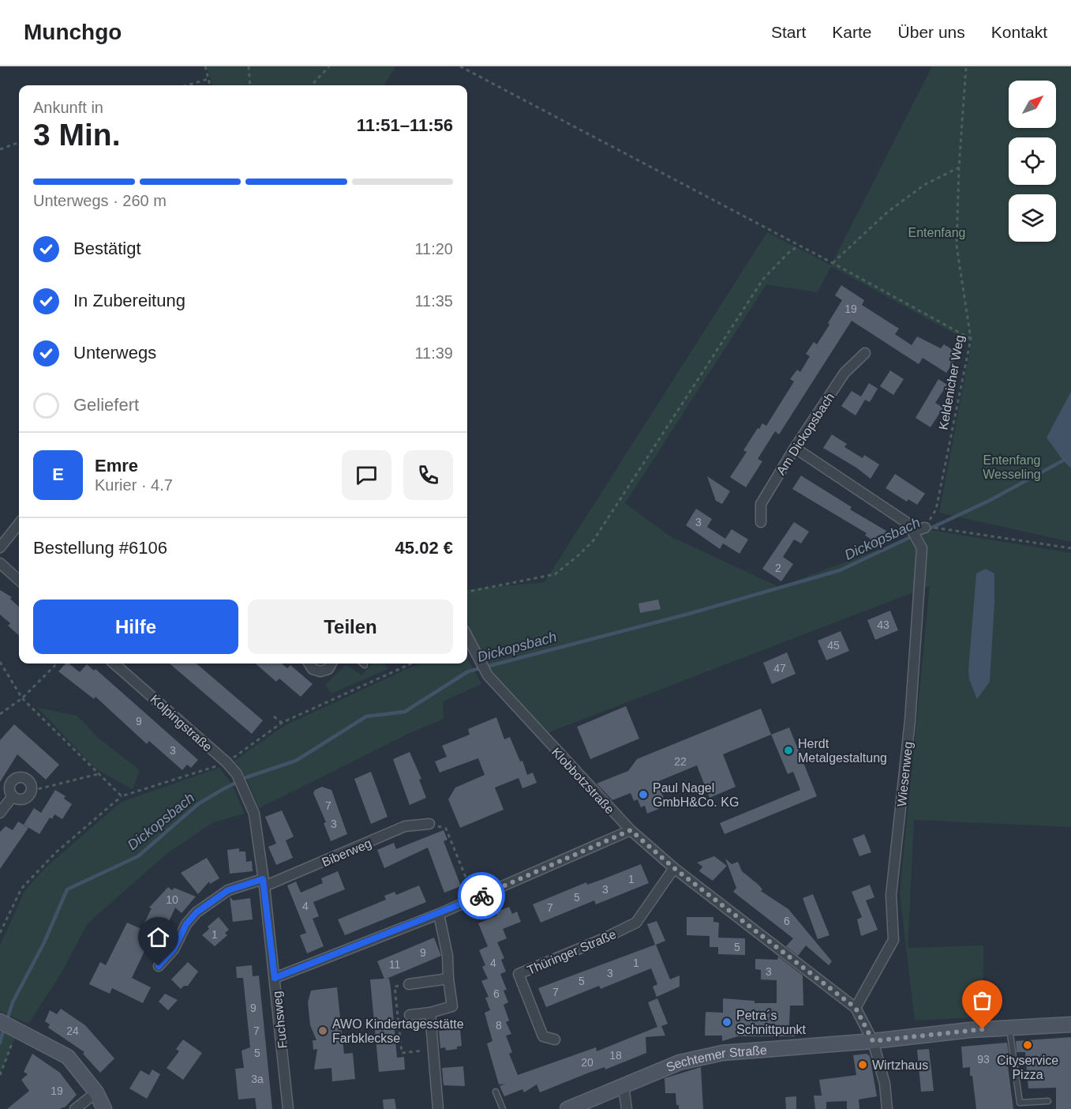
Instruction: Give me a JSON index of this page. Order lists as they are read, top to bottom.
{
  "streets": {
    "street": [
      "Am Dickopsbach",
      "Kolpingstraße",
      "Wiesenweg",
      "Klobbotzstraße",
      "Biberweg",
      "Thüringer Straße",
      "Fuchsweg",
      "Sechtemer Straße"
    ],
    "path": ["Keldenicher Weg"]
  },
  "crossings": [
    ["Kolpingstraße", "Fuchsweg"],
    ["Wiesenweg", "Klobbotzstraße"],
    ["Klobbotzstraße", "Thüringer Straße"],
    ["Klobbotzstraße", "Sechtemer Straße"],
    ["Biberweg", "Fuchsweg"]
  ],
  "water": ["Dickopsbach"],
  "parks": ["Entenfang", "Entenfang Wesseling"],
  "places": [
    "Herdt Metalgestaltung",
    "Paul Nagel GmbH&Co. KG",
    "Petra´s Schnittpunkt",
    "AWO Kindertagesstätte Farbkleckse",
    "Cityservice Pizza",
    "Wirtzhaus"
  ],
  "house_numbers": [
    "19",
    "3",
    "2",
    "43",
    "45",
    "47",
    "9",
    "3",
    "22",
    "7",
    "3",
    "1",
    "3",
    "5",
    "10",
    "4",
    "7",
    "6",
    "1",
    "5",
    "9",
    "4",
    "1",
    "11",
    "3",
    "3",
    "5",
    "7",
    "6",
    "9",
    "8",
    "24",
    "7",
    "5",
    "18",
    "93",
    "20",
    "3a",
    "19"
  ],
  "north": "top right",
  "page": {
    "header": "Munchgo",
    "nav": [
      "Start",
      "Karte",
      "Über uns",
      "Kontakt"
    ],
    "heading": ["3 Min.", "Ankunft in", "11:51–11:56"],
    "panel": [
      "Emre",
      "Kurier · 4.7",
      "Bestellung #6106",
      "45.02 €"
    ],
    "bar": "Unterwegs · 260 m",
    "list": [
      ["Bestätigt", "11:20"],
      ["In Zubereitung", "11:35"],
      ["Unterwegs", "11:39"],
      "Geliefert"
    ],
    "round": "E",
    "buttons": ["Hilfe", "Teilen"]
  }
}
